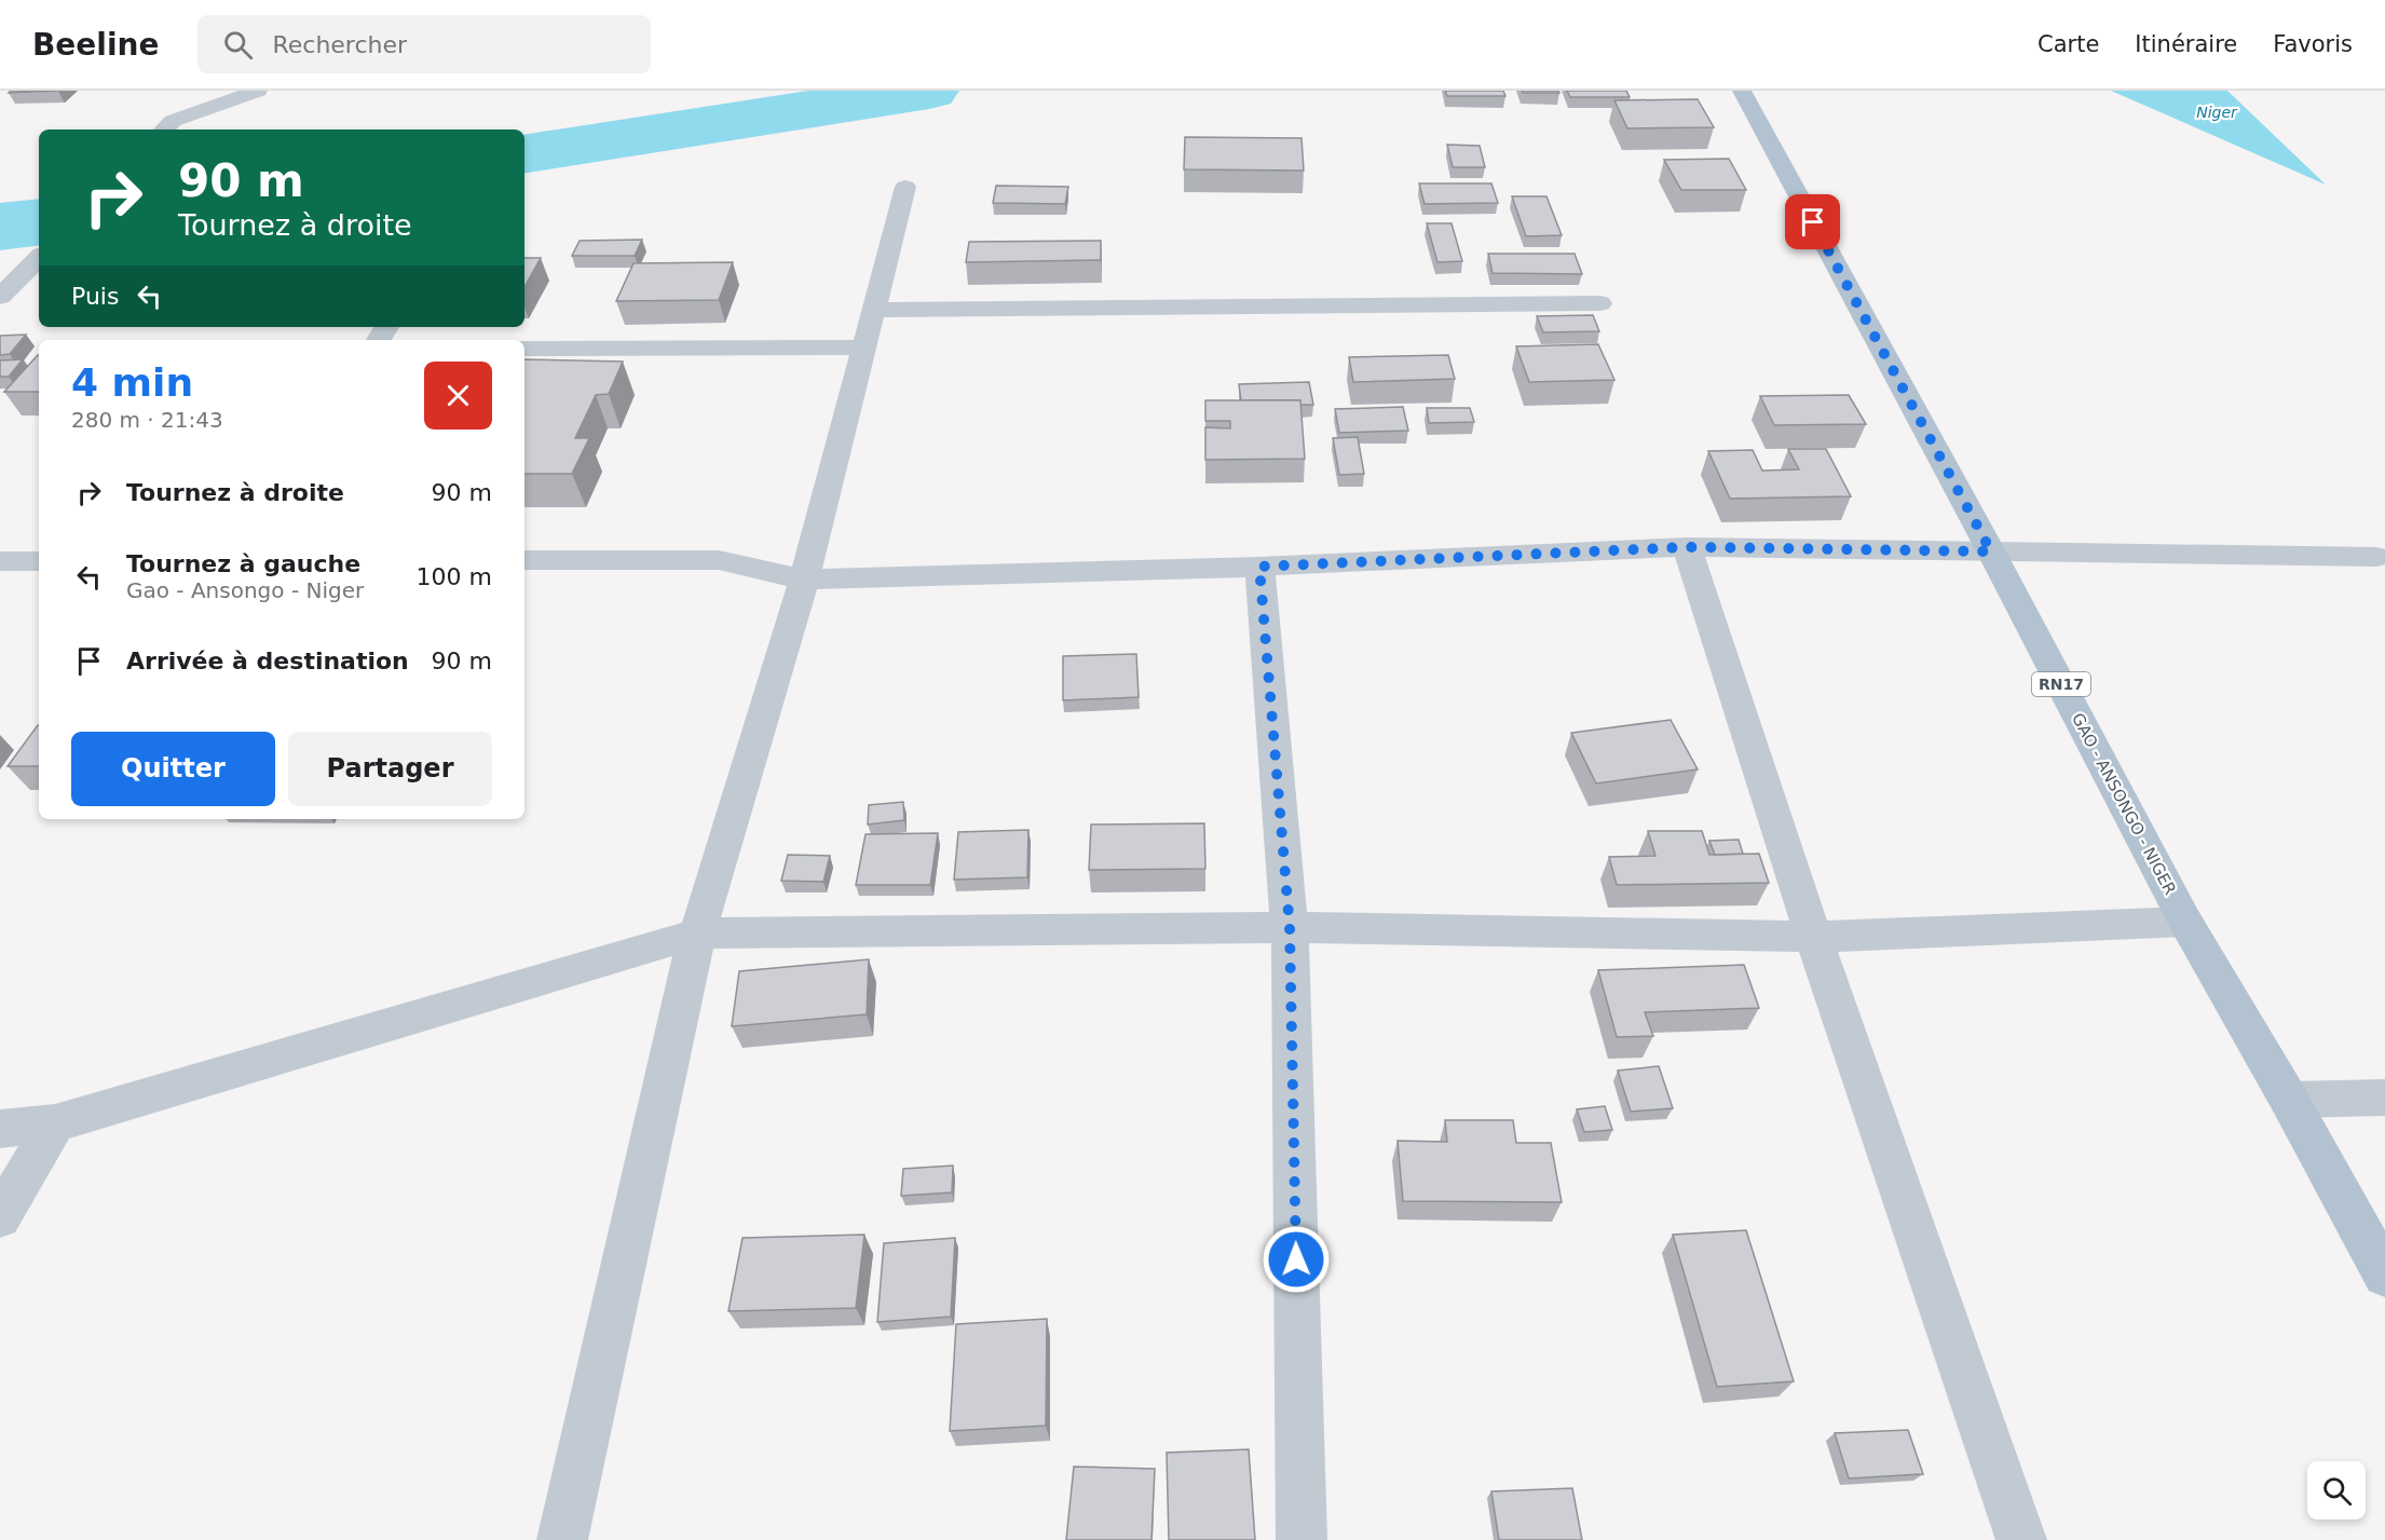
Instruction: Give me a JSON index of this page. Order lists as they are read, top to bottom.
{
  "streets": {
    "main road": ["RN17", "GAO - ANSONGO - NIGER"]
  },
  "water": ["Niger"],
  "page": {
    "header": "Beeline",
    "search": "Rechercher",
    "nav": ["Carte", "Itinéraire", "Favoris"],
    "turn": ["90 m", "Tournez à droite"],
    "then": "Puis",
    "heading": ["4 min", "280 m · 21:43"],
    "list": [
      {
        "name": "Tournez à droite",
        "value": "90 m"
      },
      {
        "name": "Tournez à gauche",
        "note": "Gao - Ansongo - Niger",
        "value": "100 m"
      },
      {
        "name": "Arrivée à destination",
        "value": "90 m"
      }
    ],
    "buttons": ["Quitter", "Partager"]
  }
}
